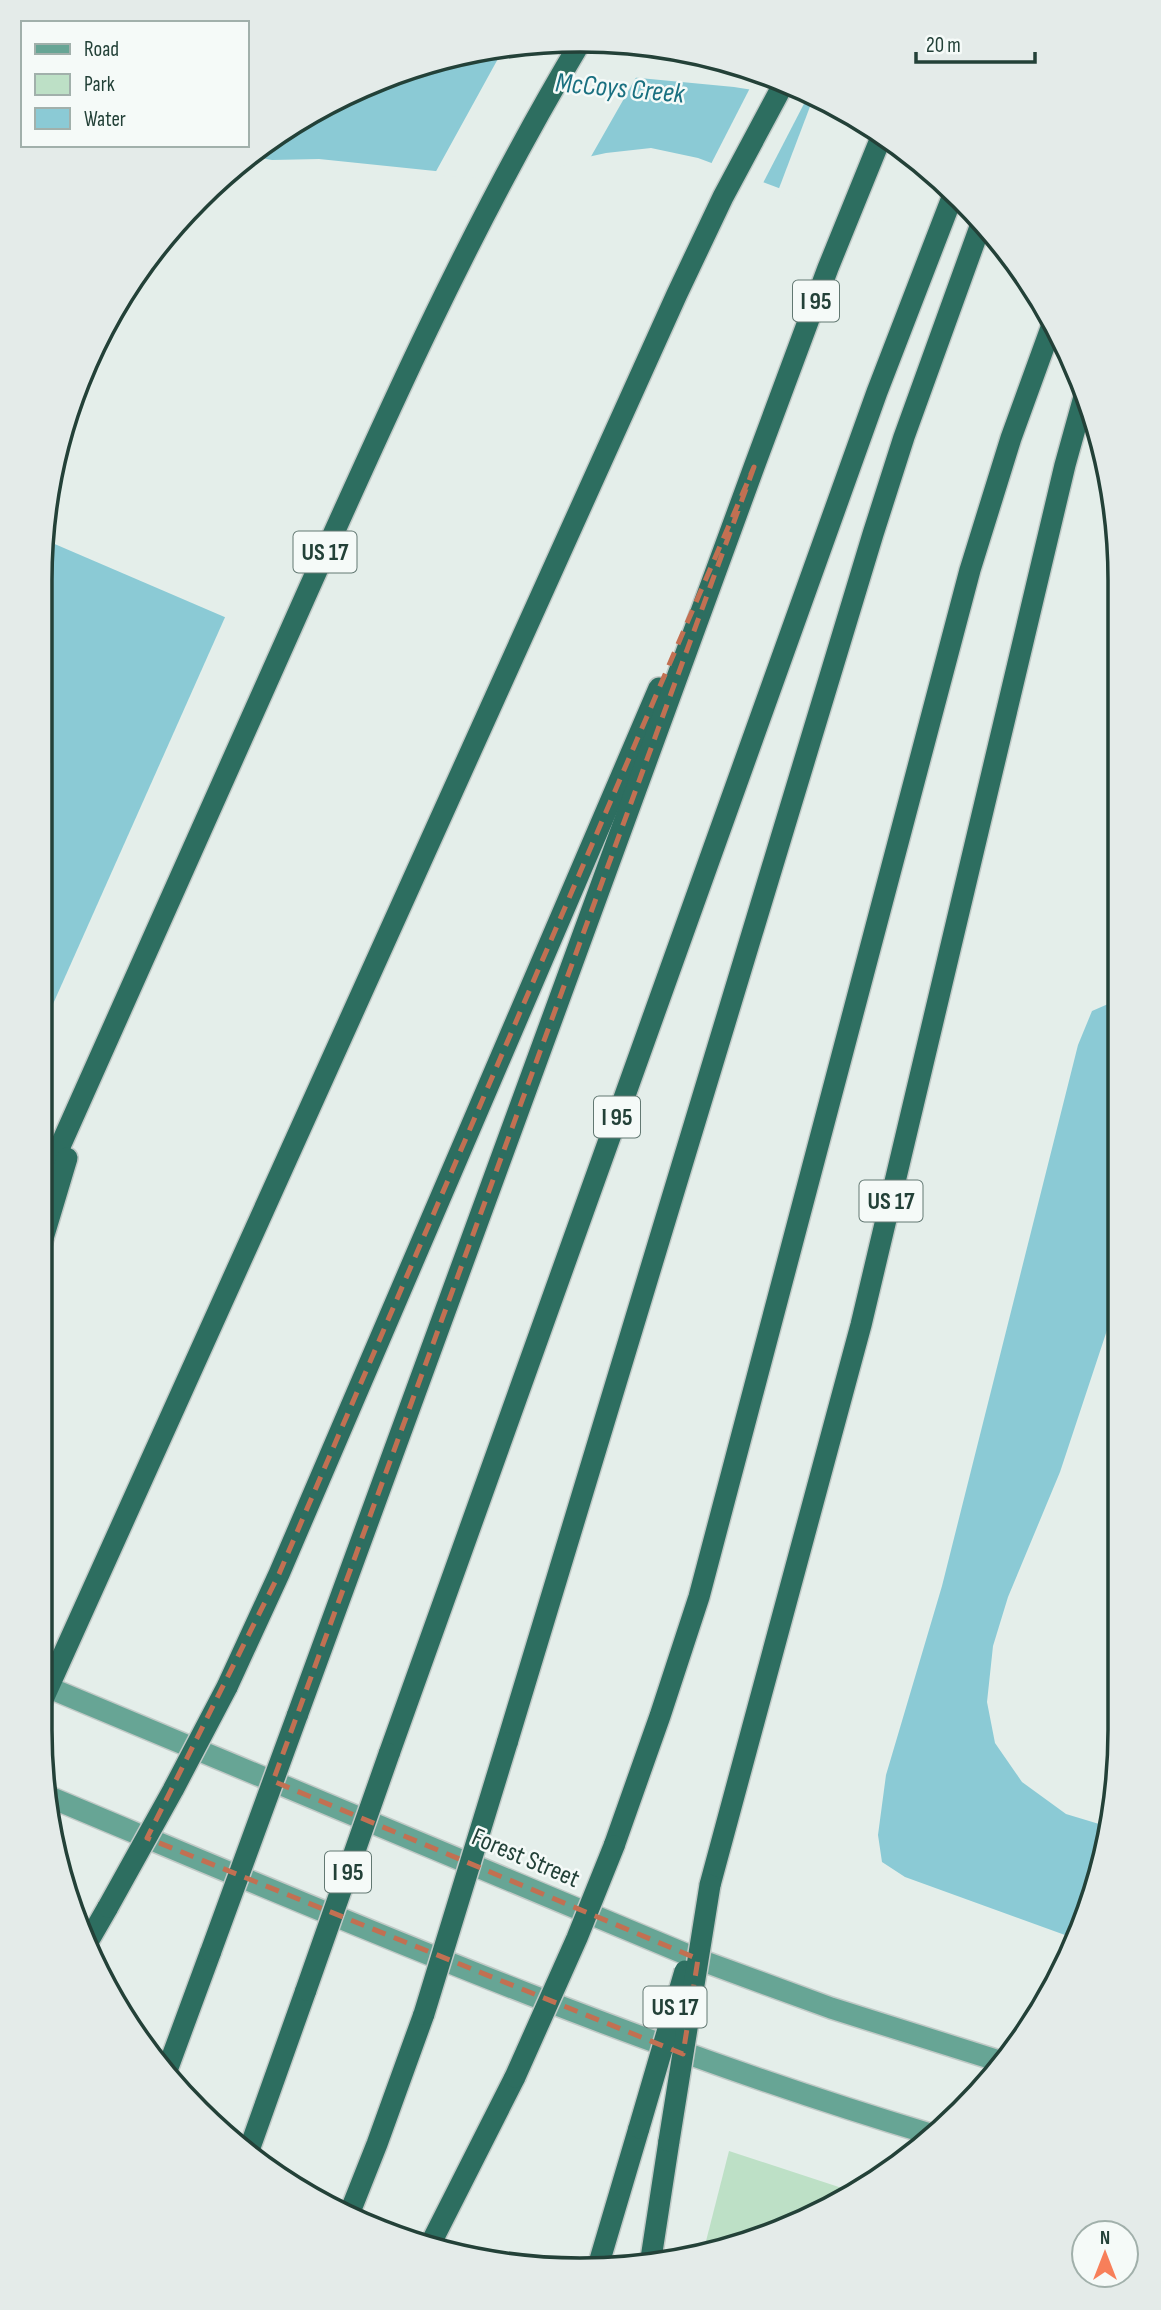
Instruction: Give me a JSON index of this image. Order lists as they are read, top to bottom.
{
  "streets": {
    "highway": ["I 95", "US 17"],
    "main road": ["Forest Street"]
  },
  "water": ["McCoys Creek"],
  "legend": ["Road", "Park", "Water"],
  "scale_bar": "20 m",
  "north": "top"
}
